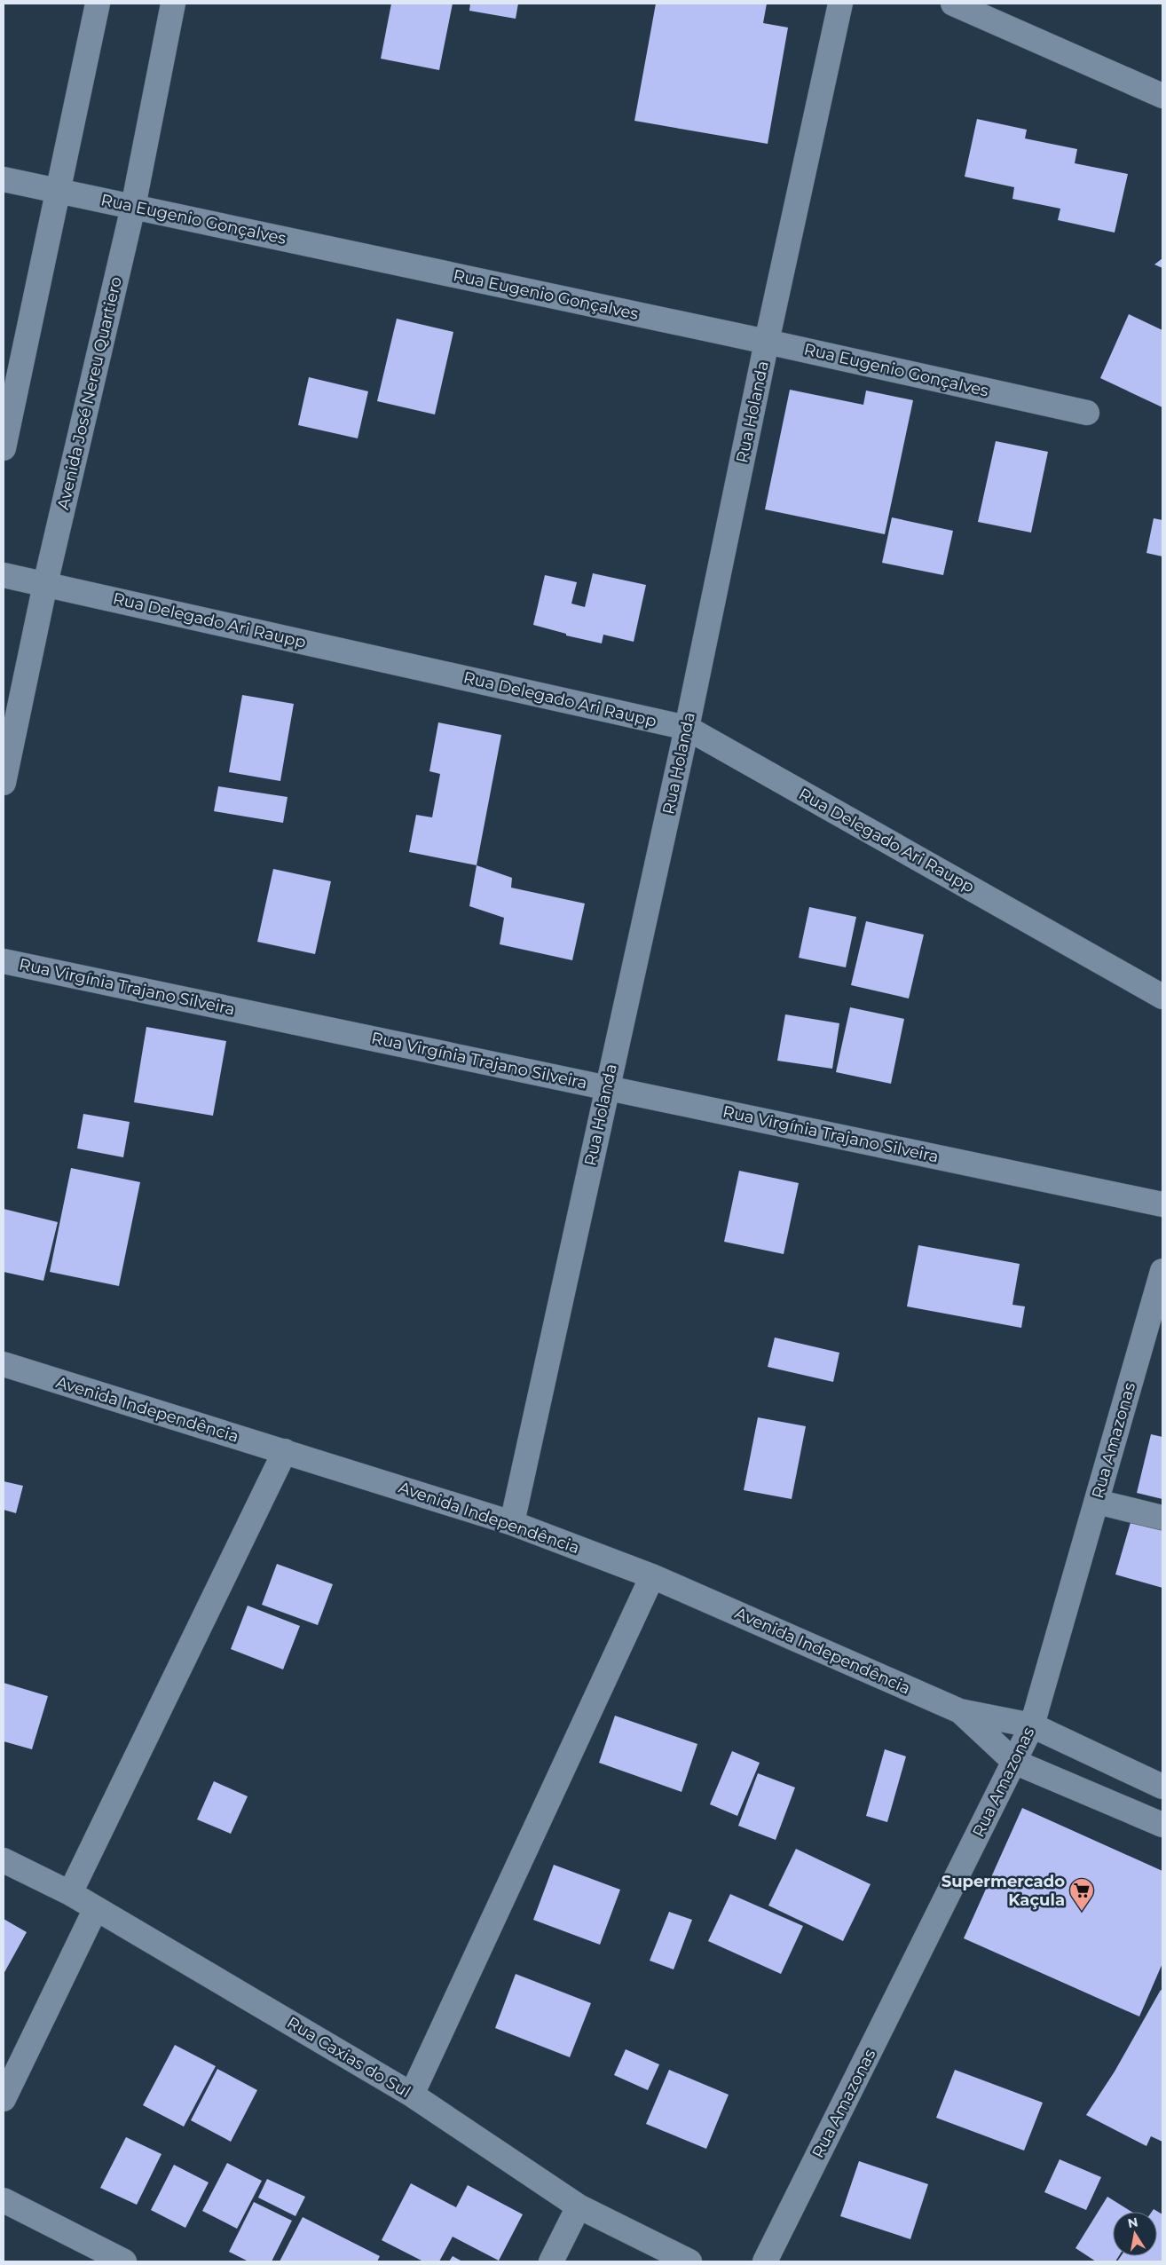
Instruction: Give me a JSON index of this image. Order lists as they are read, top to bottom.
{
  "streets": {
    "street": [
      "Rua Eugenio Gonçalves",
      "Avenida José Nereu Quartiero",
      "Rua Holanda",
      "Rua Delegado Ari Raupp",
      "Rua Virgínia Trajano Silveira",
      "Avenida Independência",
      "Rua Amazonas",
      "Rua Caxias do Sul"
    ]
  },
  "crossings": [
    ["Rua Eugenio Gonçalves", "Avenida José Nereu Quartiero"],
    ["Rua Eugenio Gonçalves", "Rua Holanda"],
    ["Avenida José Nereu Quartiero", "Rua Delegado Ari Raupp"],
    ["Rua Holanda", "Rua Delegado Ari Raupp"],
    ["Rua Holanda", "Rua Virgínia Trajano Silveira"],
    ["Rua Holanda", "Avenida Independência"],
    ["Avenida Independência", "Rua Amazonas"]
  ],
  "places": {
    "supermarket": ["Supermercado Kaçula"]
  },
  "north": "top"
}
